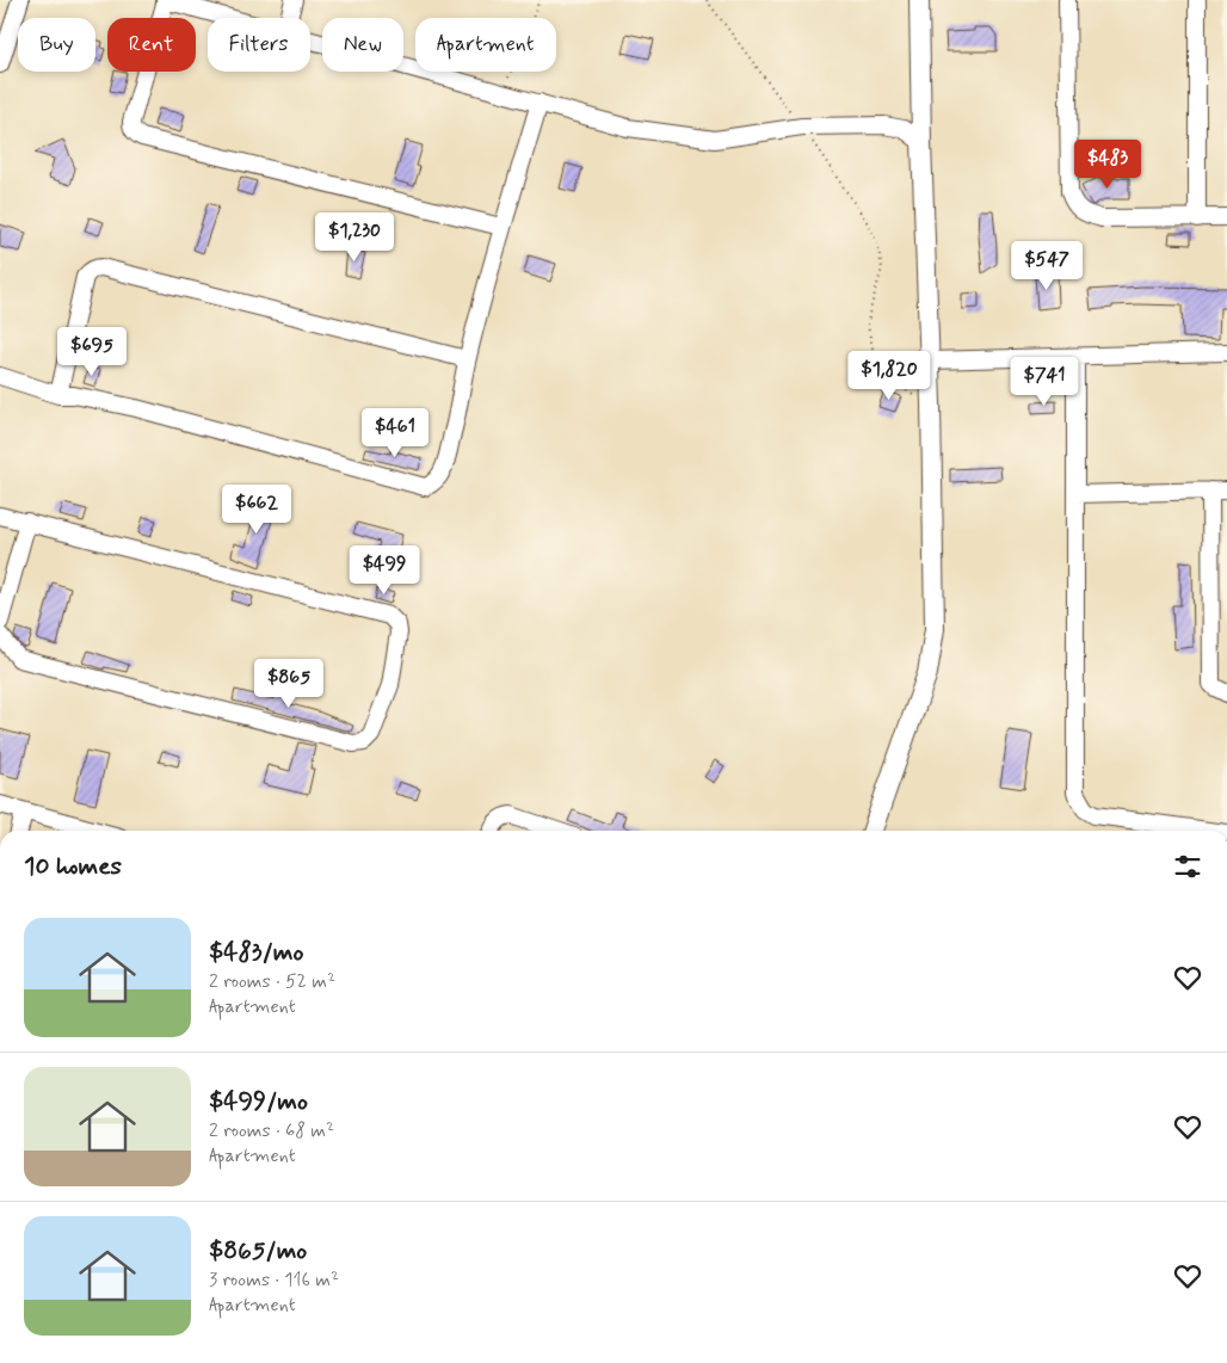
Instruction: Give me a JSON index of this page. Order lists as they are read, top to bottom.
{
  "page": {
    "chip": [
      "Buy",
      "Rent",
      "Filters",
      "New",
      "Apartment"
    ],
    "price": [
      "$483",
      "$1,230",
      "$547",
      "$695",
      "$1,820",
      "$741",
      "$461",
      "$662",
      "$499",
      "$865"
    ],
    "heading": "10 homes",
    "list": [
      {
        "name": "$483/mo",
        "note": "2 rooms · 52 m² · Apartment"
      },
      {
        "name": "$499/mo",
        "note": "2 rooms · 68 m² · Apartment"
      },
      {
        "name": "$865/mo",
        "note": "3 rooms · 116 m² · Apartment"
      }
    ]
  }
}
